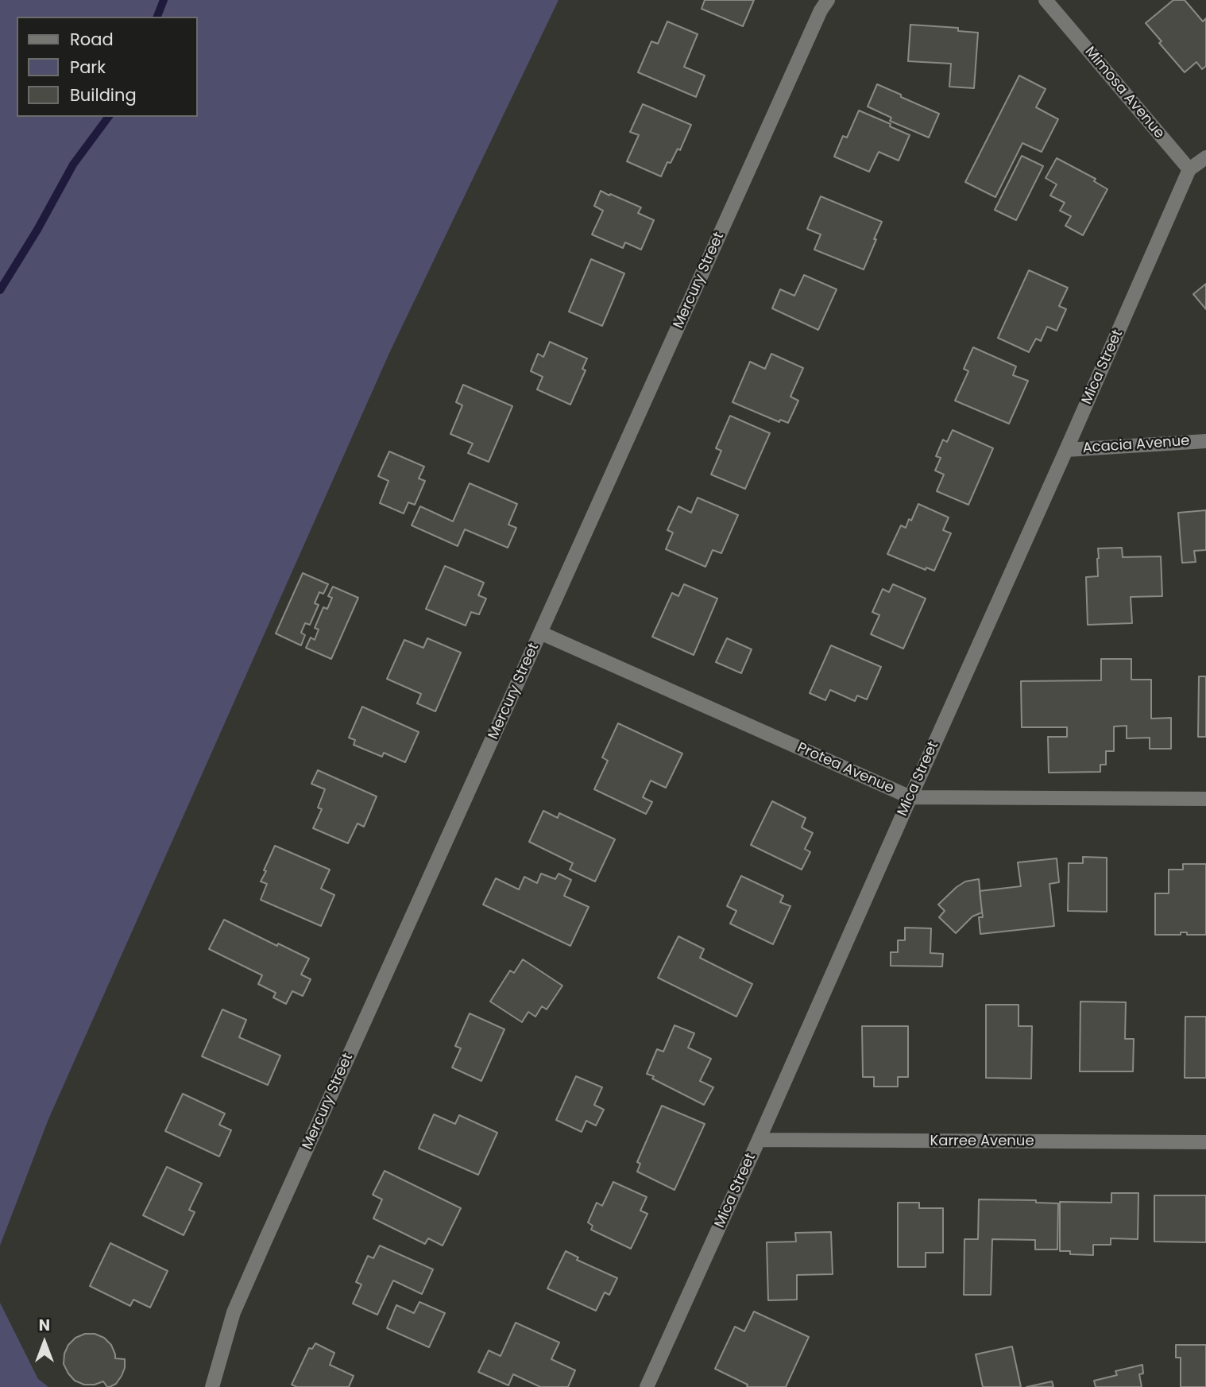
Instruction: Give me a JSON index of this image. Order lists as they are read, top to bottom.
{
  "streets": {
    "street": [
      "Mimosa Avenue",
      "Mercury Street",
      "Mica Street",
      "Acacia Avenue",
      "Protea Avenue",
      "Karree Avenue"
    ]
  },
  "crossings": [
    ["Mimosa Avenue", "Mica Street"],
    ["Mercury Street", "Protea Avenue"],
    ["Mica Street", "Acacia Avenue"],
    ["Mica Street", "Protea Avenue"],
    ["Mica Street", "Karree Avenue"]
  ],
  "legend": ["Road", "Park", "Building"],
  "north": "top"
}
